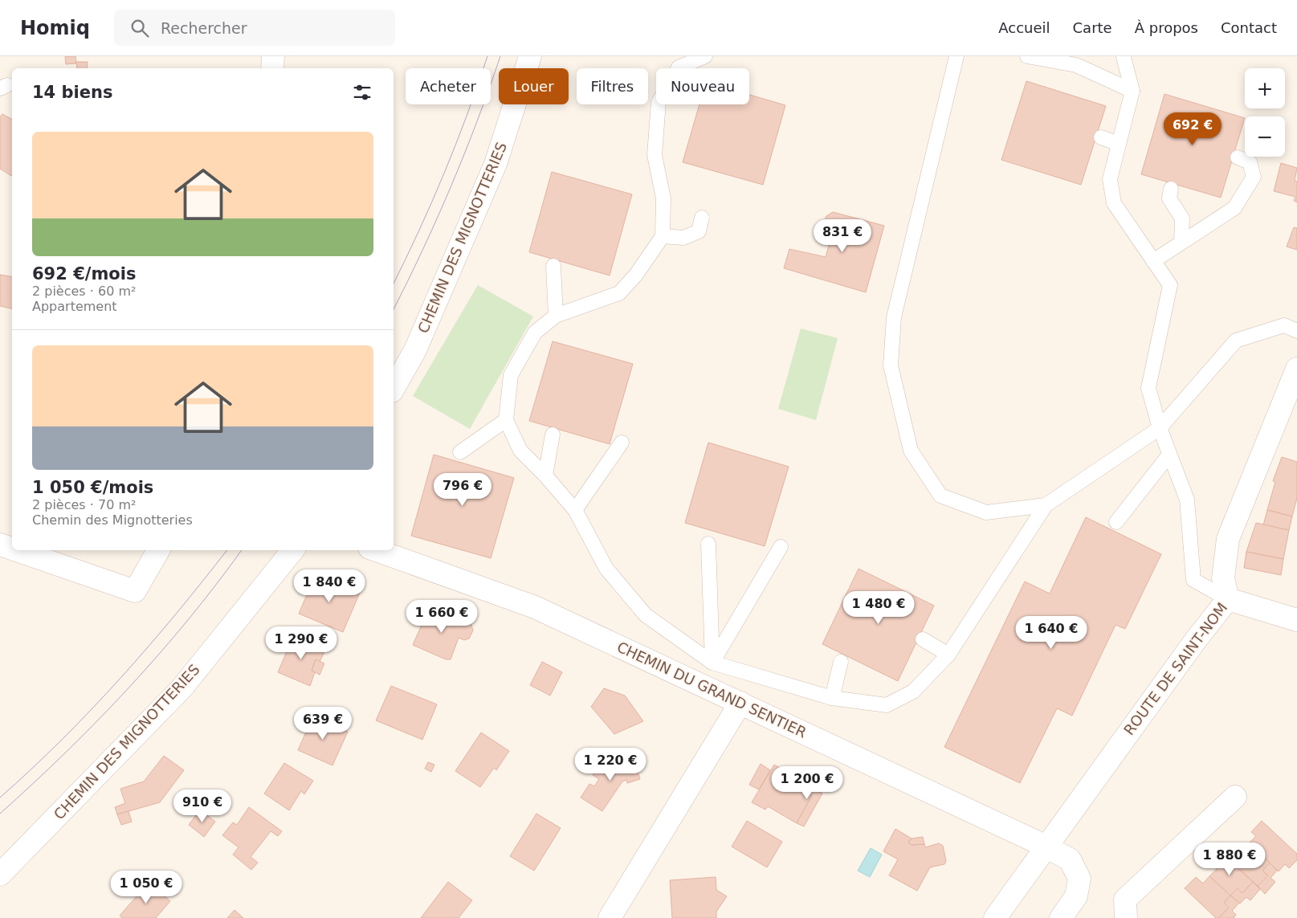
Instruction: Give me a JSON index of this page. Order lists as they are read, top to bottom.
{
  "streets": {
    "street": ["CHEMIN DES MIGNOTTERIES", "ROUTE DE SAINT-NOM", "CHEMIN DU GRAND SENTIER"]
  },
  "crossings": [
    ["ROUTE DE SAINT-NOM", "CHEMIN DU GRAND SENTIER"]
  ],
  "page": {
    "header": "Homiq",
    "search": "Rechercher",
    "nav": [
      "Accueil",
      "Carte",
      "À propos",
      "Contact"
    ],
    "map_buttons": ["+", "−"],
    "chip": [
      "Acheter",
      "Louer",
      "Filtres",
      "Nouveau"
    ],
    "heading": "14 biens",
    "price": [
      "692 €",
      "831 €",
      "796 €",
      "1 840 €",
      "1 480 €",
      "1 660 €",
      "1 640 €",
      "1 290 €",
      "639 €",
      "1 220 €",
      "1 200 €",
      "910 €",
      "1 880 €",
      "1 050 €"
    ],
    "list": [
      {
        "name": "692 €/mois",
        "note": "2 pièces · 60 m² · Appartement"
      },
      {
        "name": "1 050 €/mois",
        "note": "2 pièces · 70 m² · Chemin des Mignotteries"
      }
    ]
  }
}
